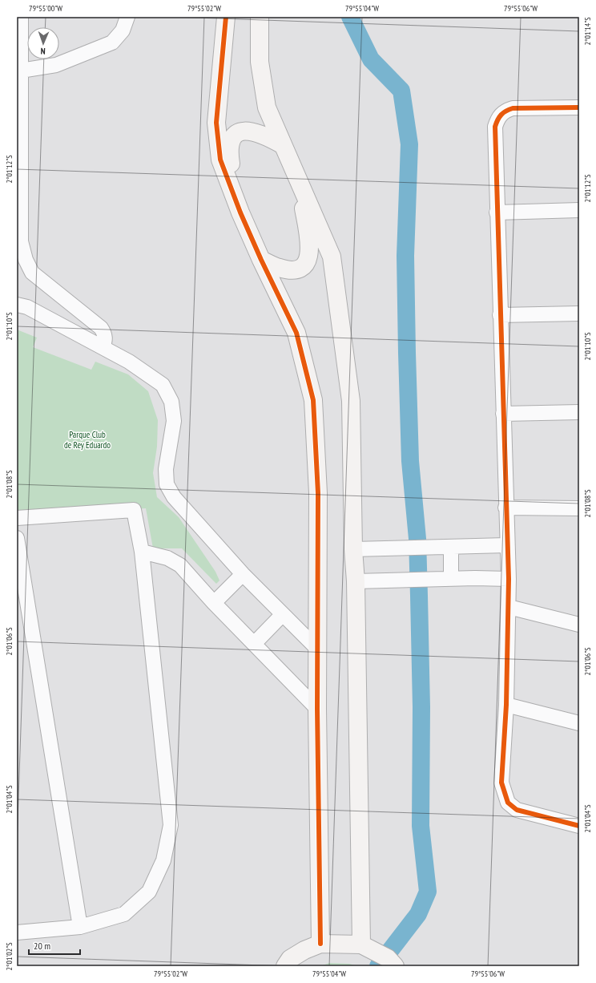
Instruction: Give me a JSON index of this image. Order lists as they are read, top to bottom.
{
  "parks": ["Parque Club de Rey Eduardo"],
  "scale_bar": "20 m",
  "north": "bottom",
  "coordinates": [
    "79°55'00\"W",
    "79°55'02\"W",
    "79°55'04\"W",
    "79°55'06\"W",
    "2°01'14\"S",
    "2°01'12\"S",
    "2°01'10\"S",
    "2°01'08\"S",
    "2°01'06\"S",
    "2°01'04\"S",
    "2°01'02\"S"
  ]
}
